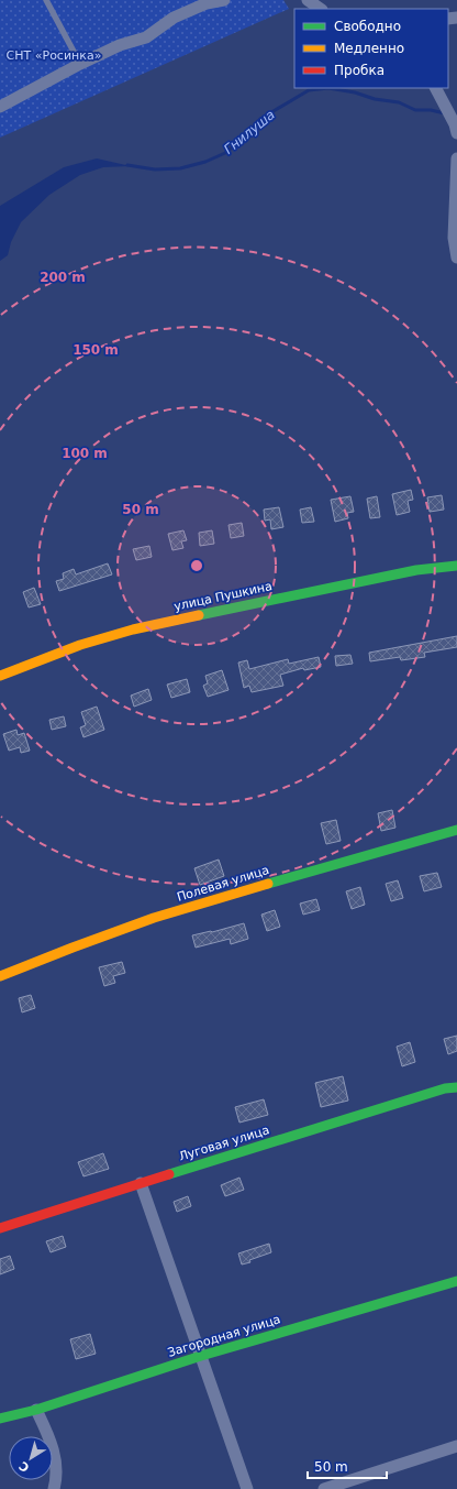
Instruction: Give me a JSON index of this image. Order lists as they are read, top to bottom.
{
  "streets": {
    "street": [
      "улица Пушкина",
      "Полевая улица",
      "Луговая улица",
      "Загородная улица"
    ]
  },
  "water": ["Гнилуша"],
  "parks": ["СНТ «Росинка»"],
  "legend": ["Свободно", "Медленно", "Пробка"],
  "scale_bar": "50 m",
  "north": "bottom left",
  "rings": [
    "200 m",
    "150 m",
    "100 m",
    "50 m"
  ]
}
